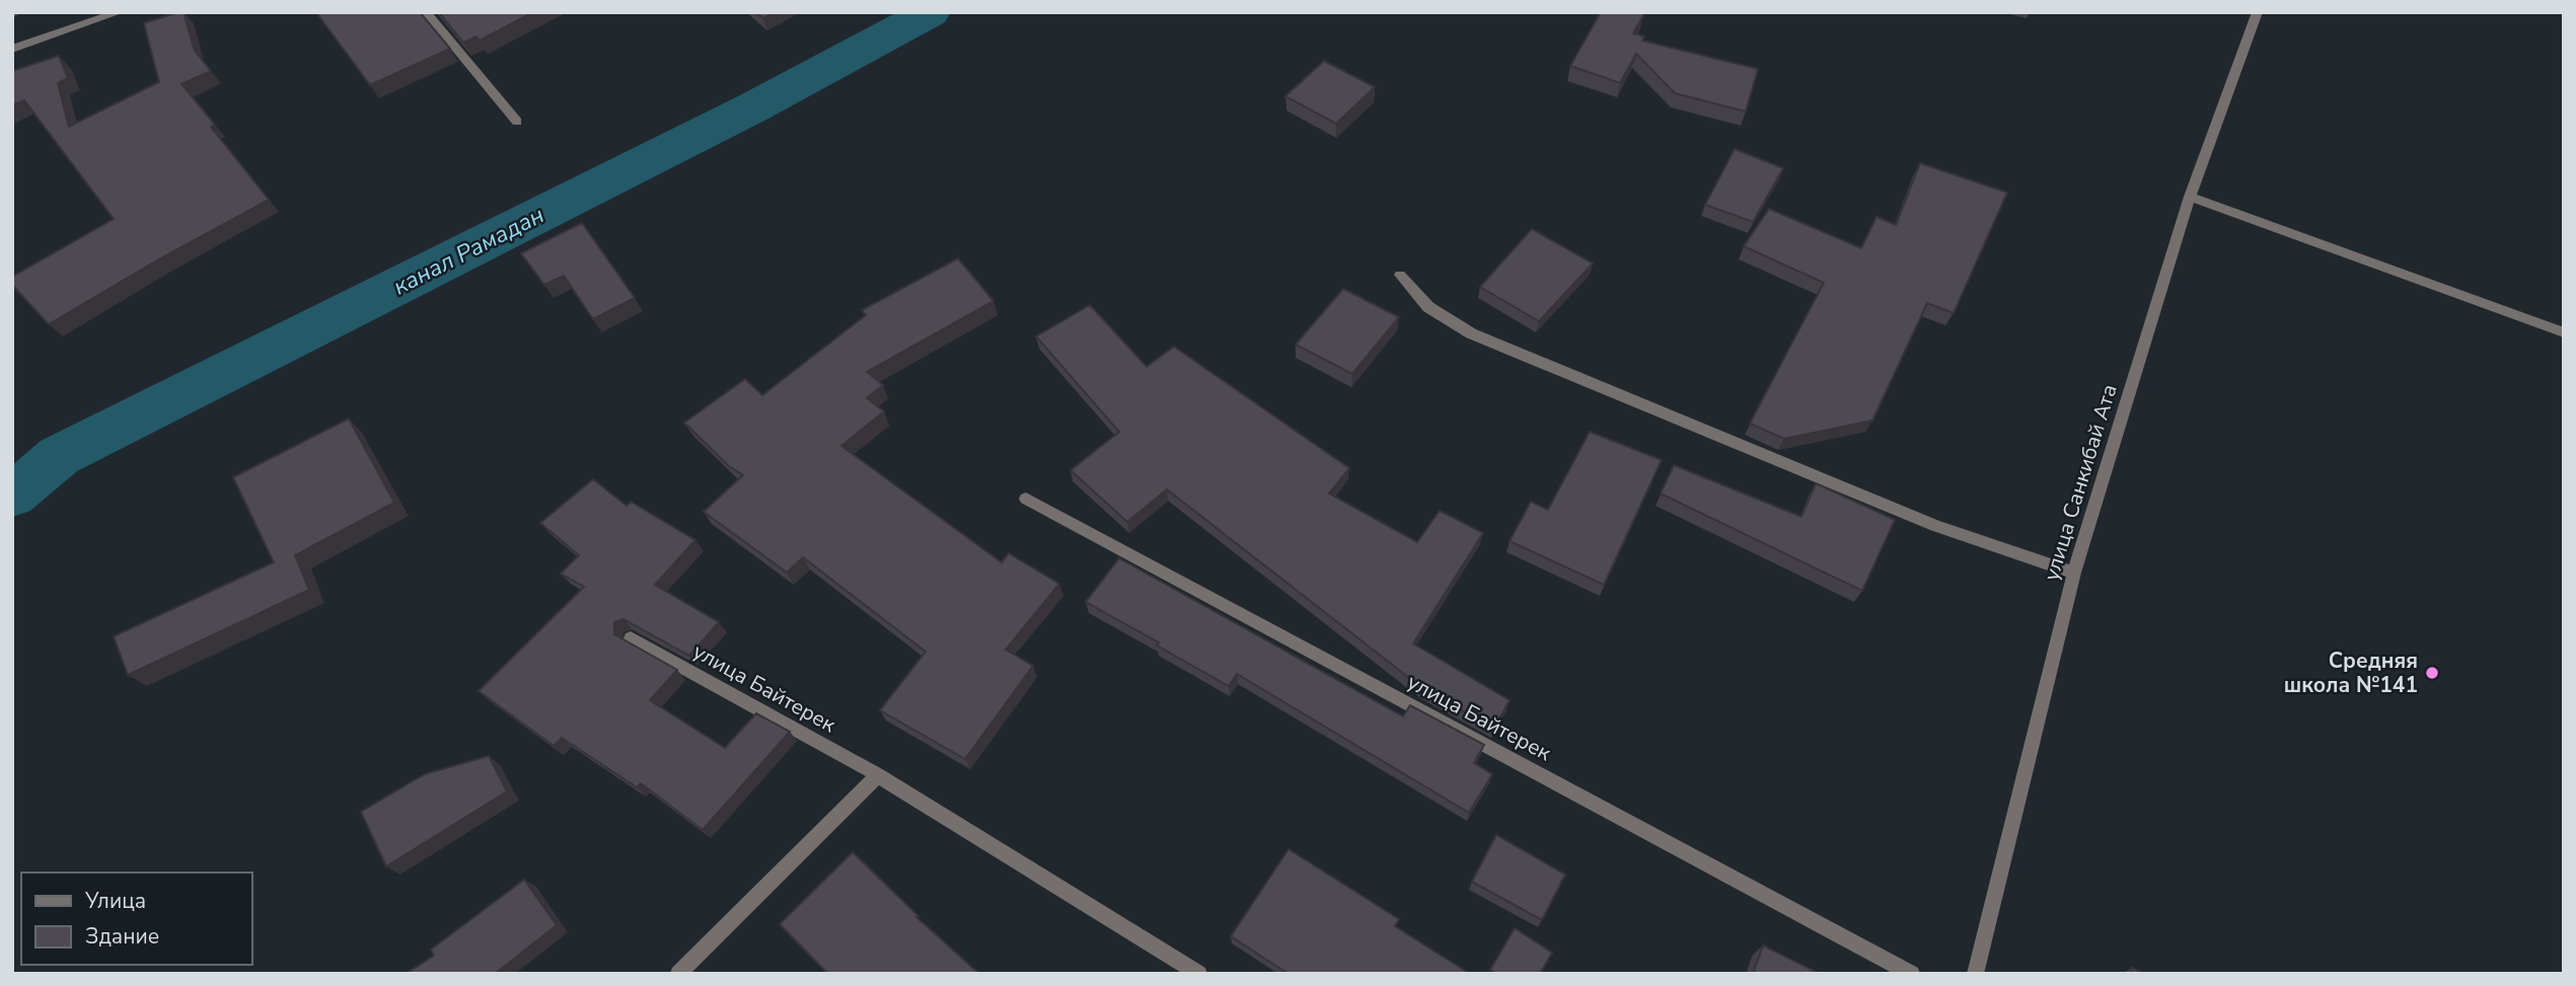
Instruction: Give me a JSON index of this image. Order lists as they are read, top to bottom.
{
  "streets": {
    "street": ["улица Санкибай Ата", "улица Байтерек"]
  },
  "water": ["канал Рамадан"],
  "places": ["Средняя школа №141"],
  "legend": ["Улица", "Здание"]
}
